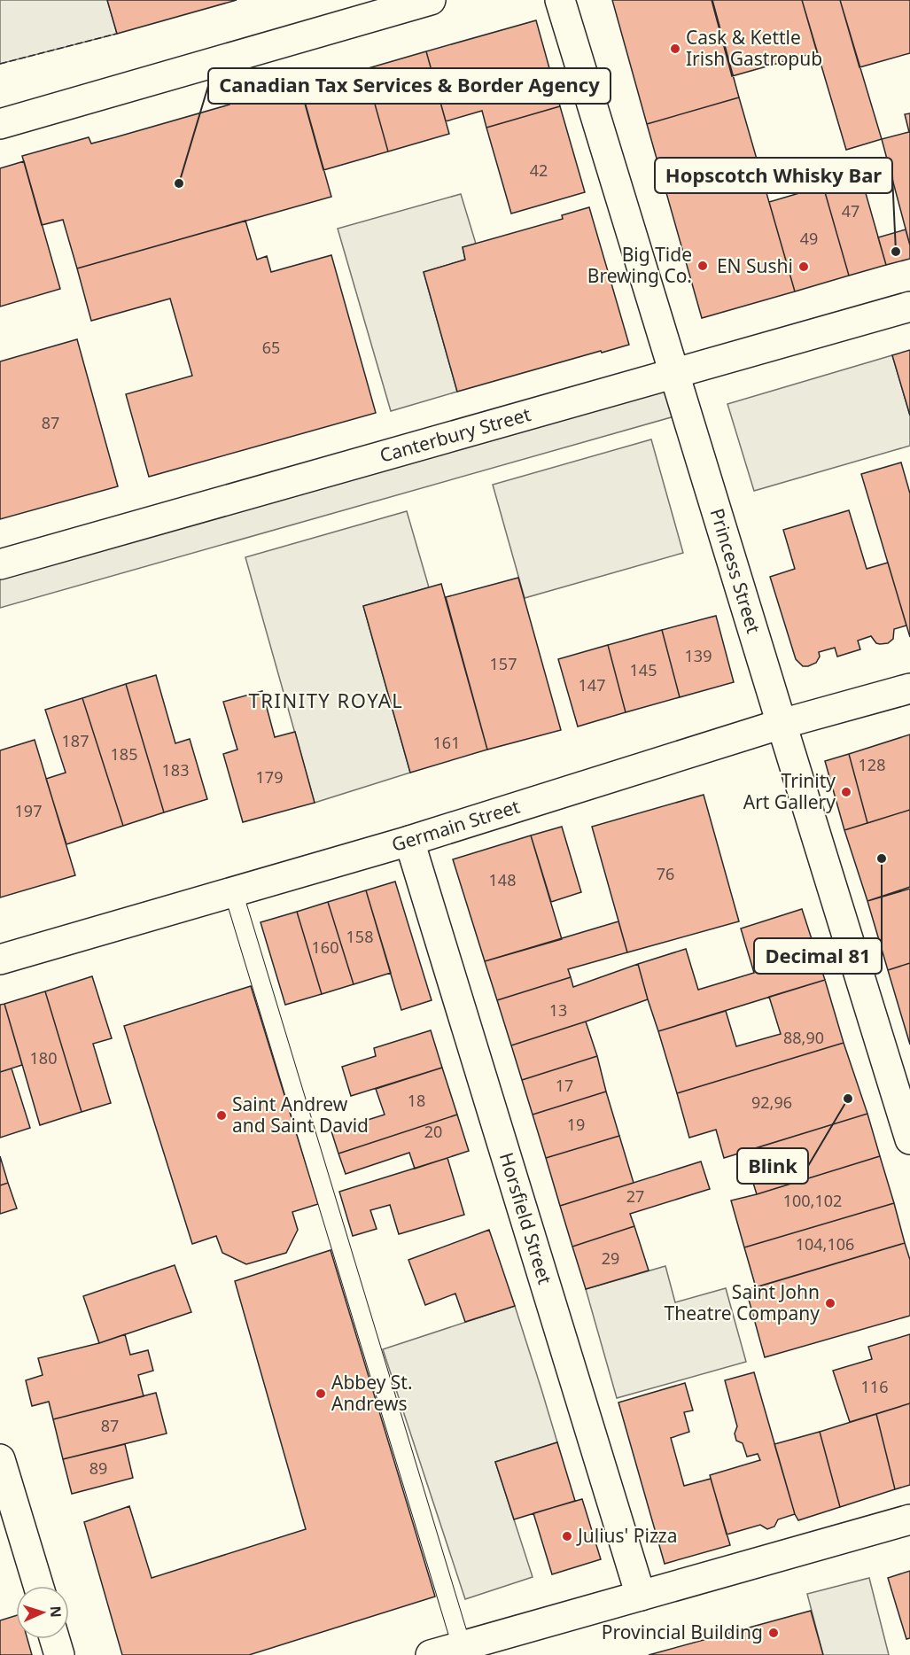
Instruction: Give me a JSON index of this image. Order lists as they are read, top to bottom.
{
  "streets": {
    "street": [
      "Canterbury Street",
      "Princess Street",
      "Germain Street",
      "Horsfield Street"
    ]
  },
  "crossings": [
    ["Canterbury Street", "Princess Street"],
    ["Princess Street", "Germain Street"],
    ["Germain Street", "Horsfield Street"]
  ],
  "districts": ["TRINITY ROYAL"],
  "places": [
    "Cask & Kettle Irish Gastropub",
    "Canadian Tax Services & Border Agency",
    "Hopscotch Whisky Bar",
    "Big Tide Brewing Co.",
    "EN Sushi",
    "Trinity Art Gallery",
    "Decimal 81",
    "Blink",
    "Saint Andrew and Saint David",
    "Saint John Theatre Company",
    "Abbey St. Andrews",
    "Julius' Pizza",
    "Provincial Building"
  ],
  "house_numbers": [
    "42",
    "47",
    "49",
    "65",
    "87",
    "139",
    "157",
    "145",
    "147",
    "187",
    "161",
    "185",
    "128",
    "183",
    "179",
    "197",
    "76",
    "148",
    "158",
    "160",
    "13",
    "88,90",
    "180",
    "17",
    "18",
    "92,96",
    "19",
    "20",
    "27",
    "100,102",
    "104,106",
    "29",
    "116",
    "87",
    "89"
  ],
  "north": "right"
}
